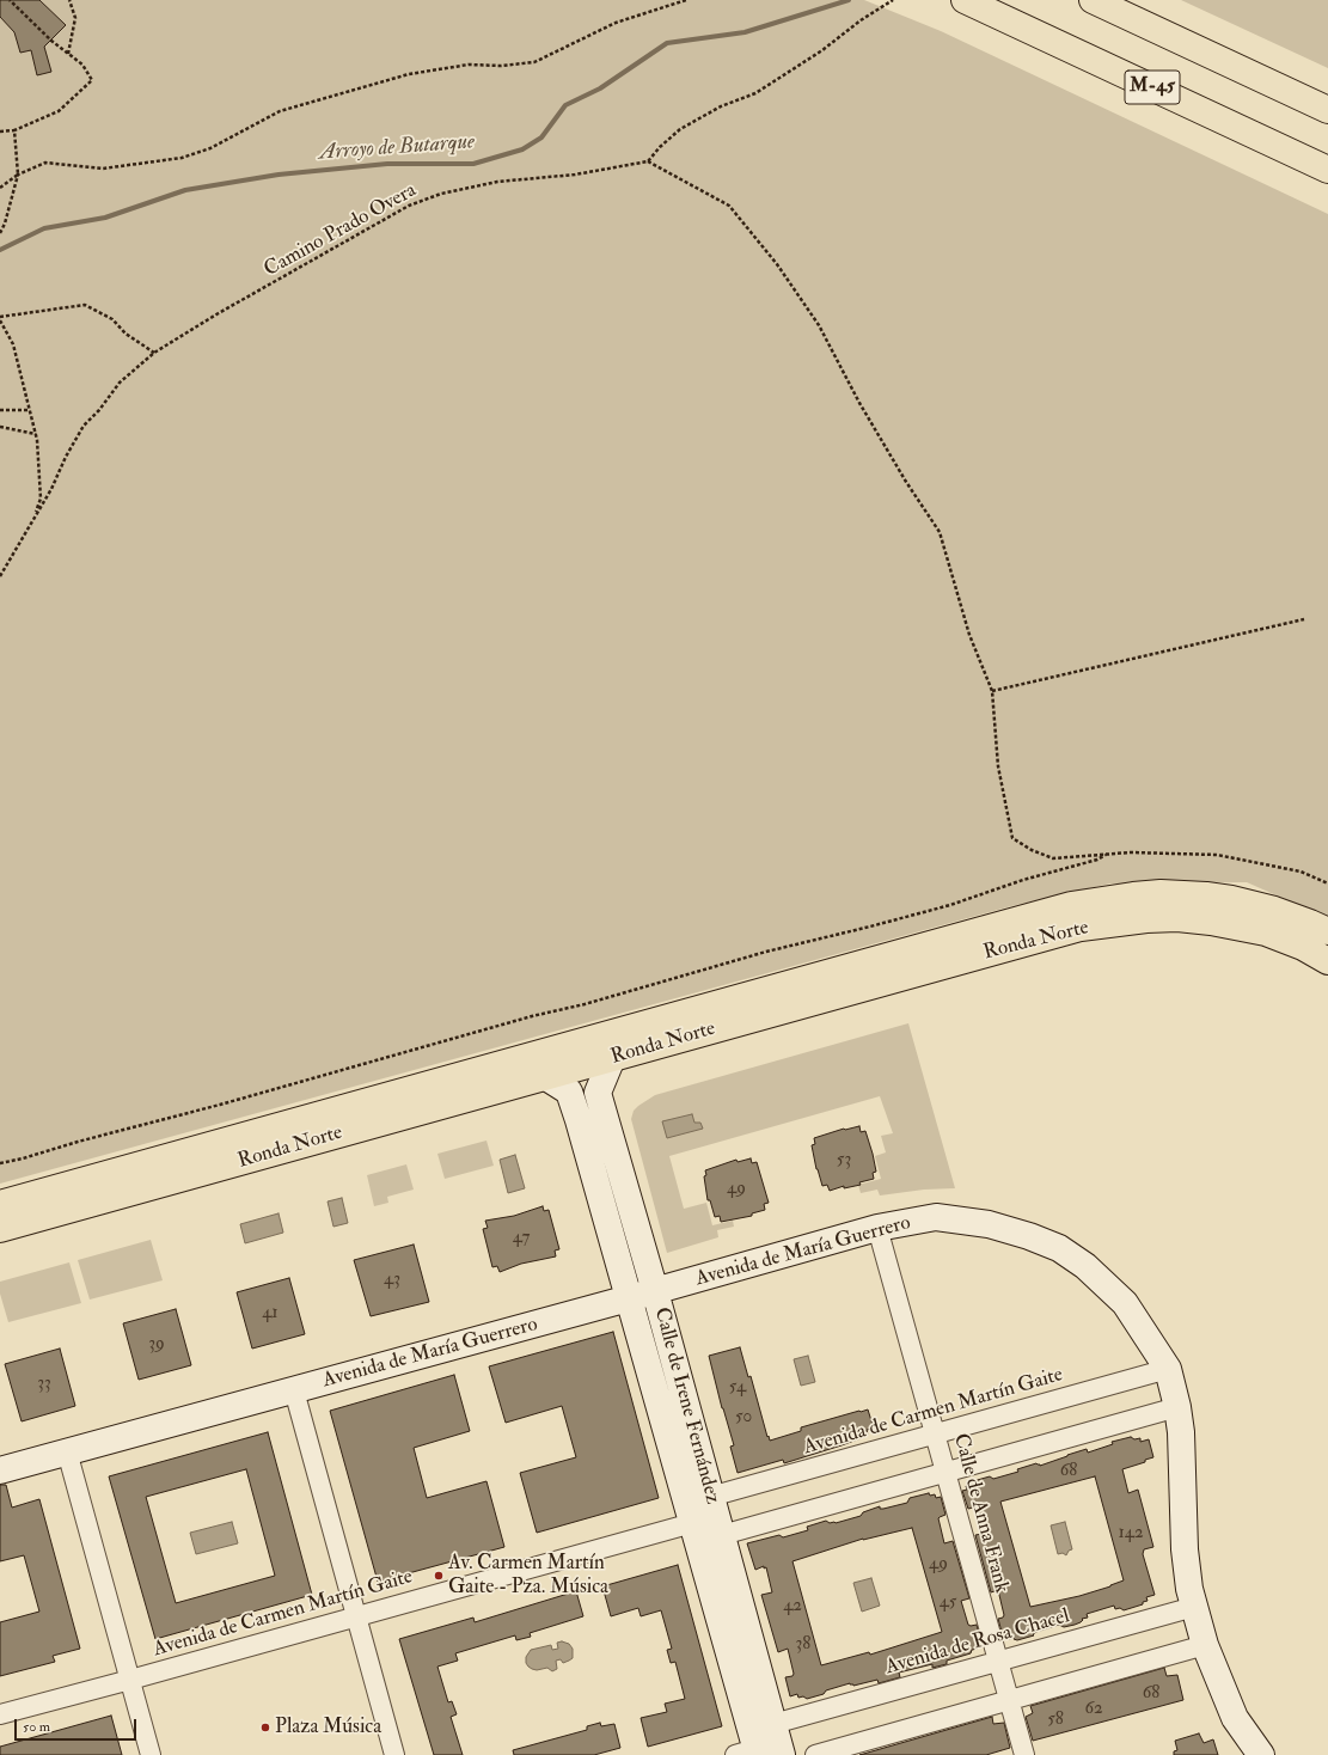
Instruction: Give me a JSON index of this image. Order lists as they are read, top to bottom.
{
  "streets": {
    "main road": ["M-45", "Ronda Norte"],
    "street": [
      "Avenida de María Guerrero",
      "Calle de Irene Fernández",
      "Avenida de Carmen Martín Gaite",
      "Calle de Anna Frank",
      "Avenida de Rosa Chacel"
    ],
    "path": ["Camino Prado Overa"]
  },
  "crossings": [
    ["Ronda Norte", "Calle de Irene Fernández"],
    ["Avenida de María Guerrero", "Calle de Irene Fernández"],
    ["Avenida de María Guerrero", "Avenida de Carmen Martín Gaite"],
    ["Avenida de María Guerrero", "Calle de Anna Frank"],
    ["Avenida de María Guerrero", "Avenida de Rosa Chacel"],
    ["Calle de Irene Fernández", "Avenida de Carmen Martín Gaite"],
    ["Calle de Irene Fernández", "Avenida de Rosa Chacel"],
    ["Avenida de Carmen Martín Gaite", "Calle de Anna Frank"],
    ["Calle de Anna Frank", "Avenida de Rosa Chacel"]
  ],
  "water": ["Arroyo de Butarque"],
  "places": ["Av. Carmen Martín Gaite - Pza. Música", "Plaza Música"],
  "house_numbers": [
    "53",
    "49",
    "47",
    "43",
    "41",
    "39",
    "33",
    "54",
    "50",
    "68",
    "142",
    "49",
    "45",
    "42",
    "38",
    "68",
    "62",
    "58"
  ],
  "scale_bar": "50 m"
}
